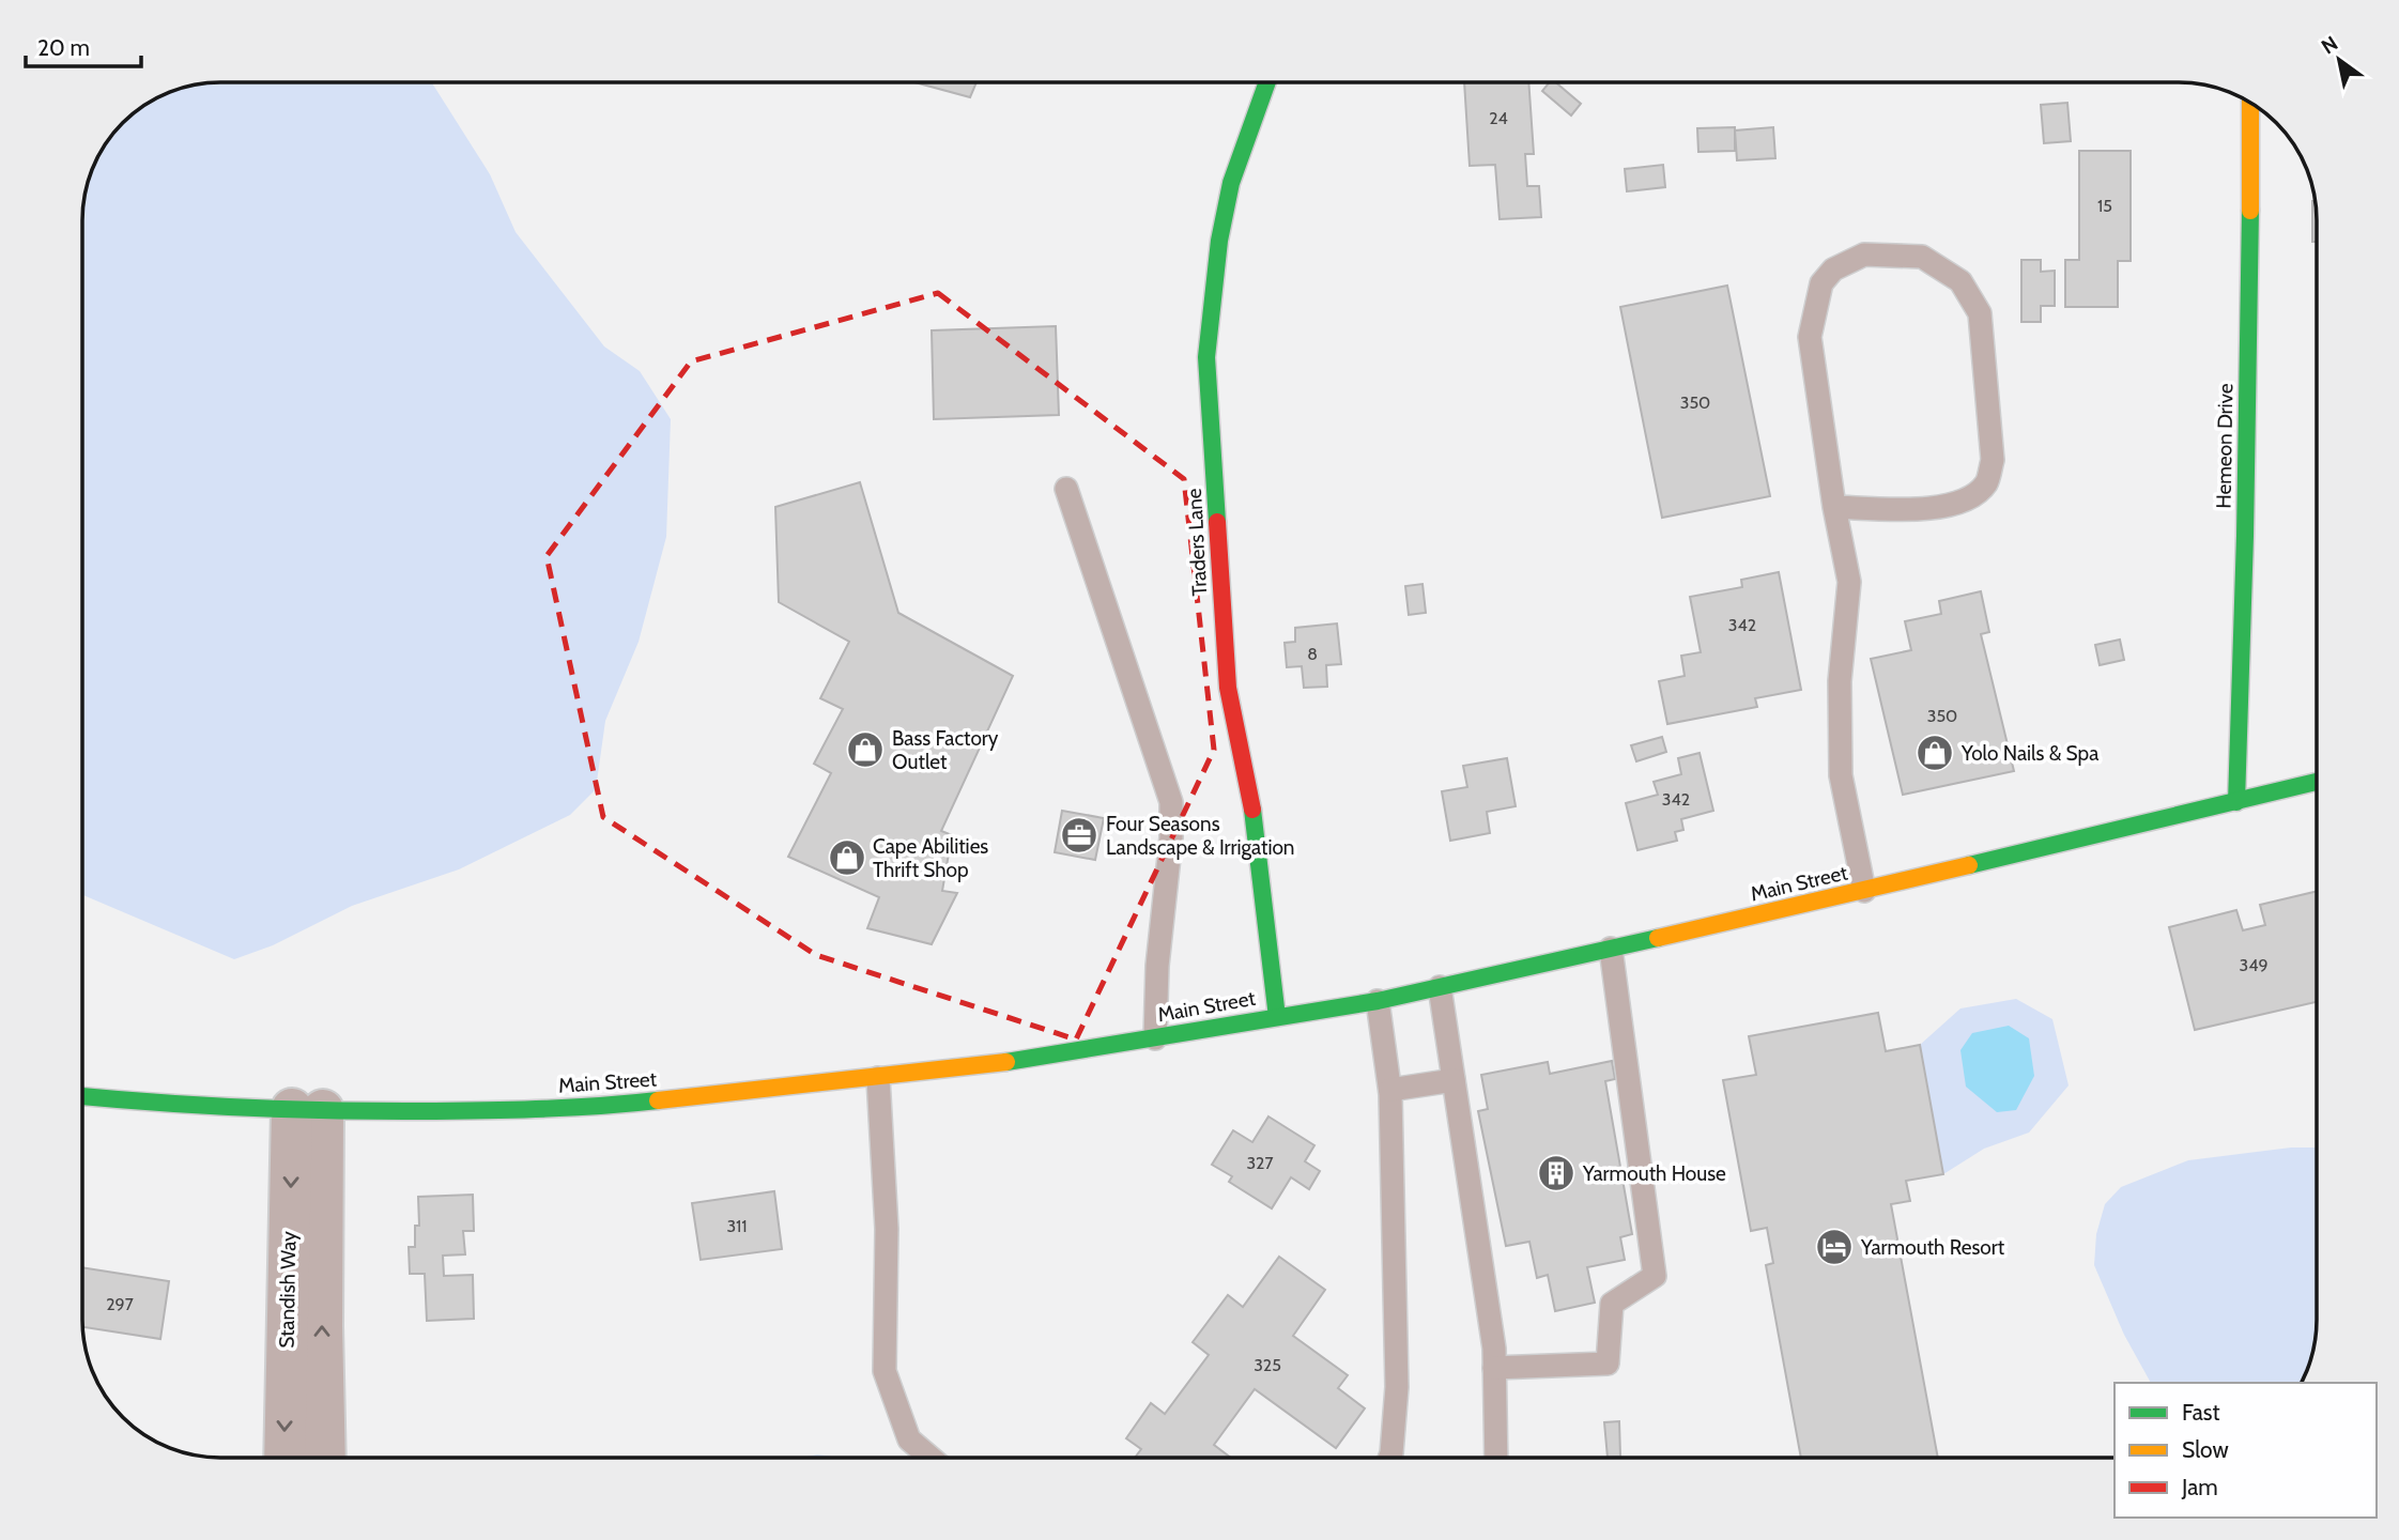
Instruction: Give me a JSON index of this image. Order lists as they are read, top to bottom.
{
  "streets": {
    "main road": ["Hemeon Drive", "Traders Lane", "Main Street"],
    "street": ["Standish Way"]
  },
  "crossings": [
    ["Hemeon Drive", "Main Street"],
    ["Traders Lane", "Main Street"],
    ["Main Street", "Standish Way"]
  ],
  "places": {
    "shop": ["Bass Factory Outlet", "Yolo Nails & Spa", "Cape Abilities Thrift Shop"],
    "office": ["Four Seasons Landscape & Irrigation"],
    "building": ["Yarmouth House"],
    "hotel": ["Yarmouth Resort"]
  },
  "house_numbers": [
    "24",
    "15",
    "350",
    "342",
    "8",
    "350",
    "342",
    "349",
    "327",
    "311",
    "297",
    "325"
  ],
  "legend": ["Fast", "Slow", "Jam"],
  "scale_bar": "20 m",
  "north": "top left"
}
